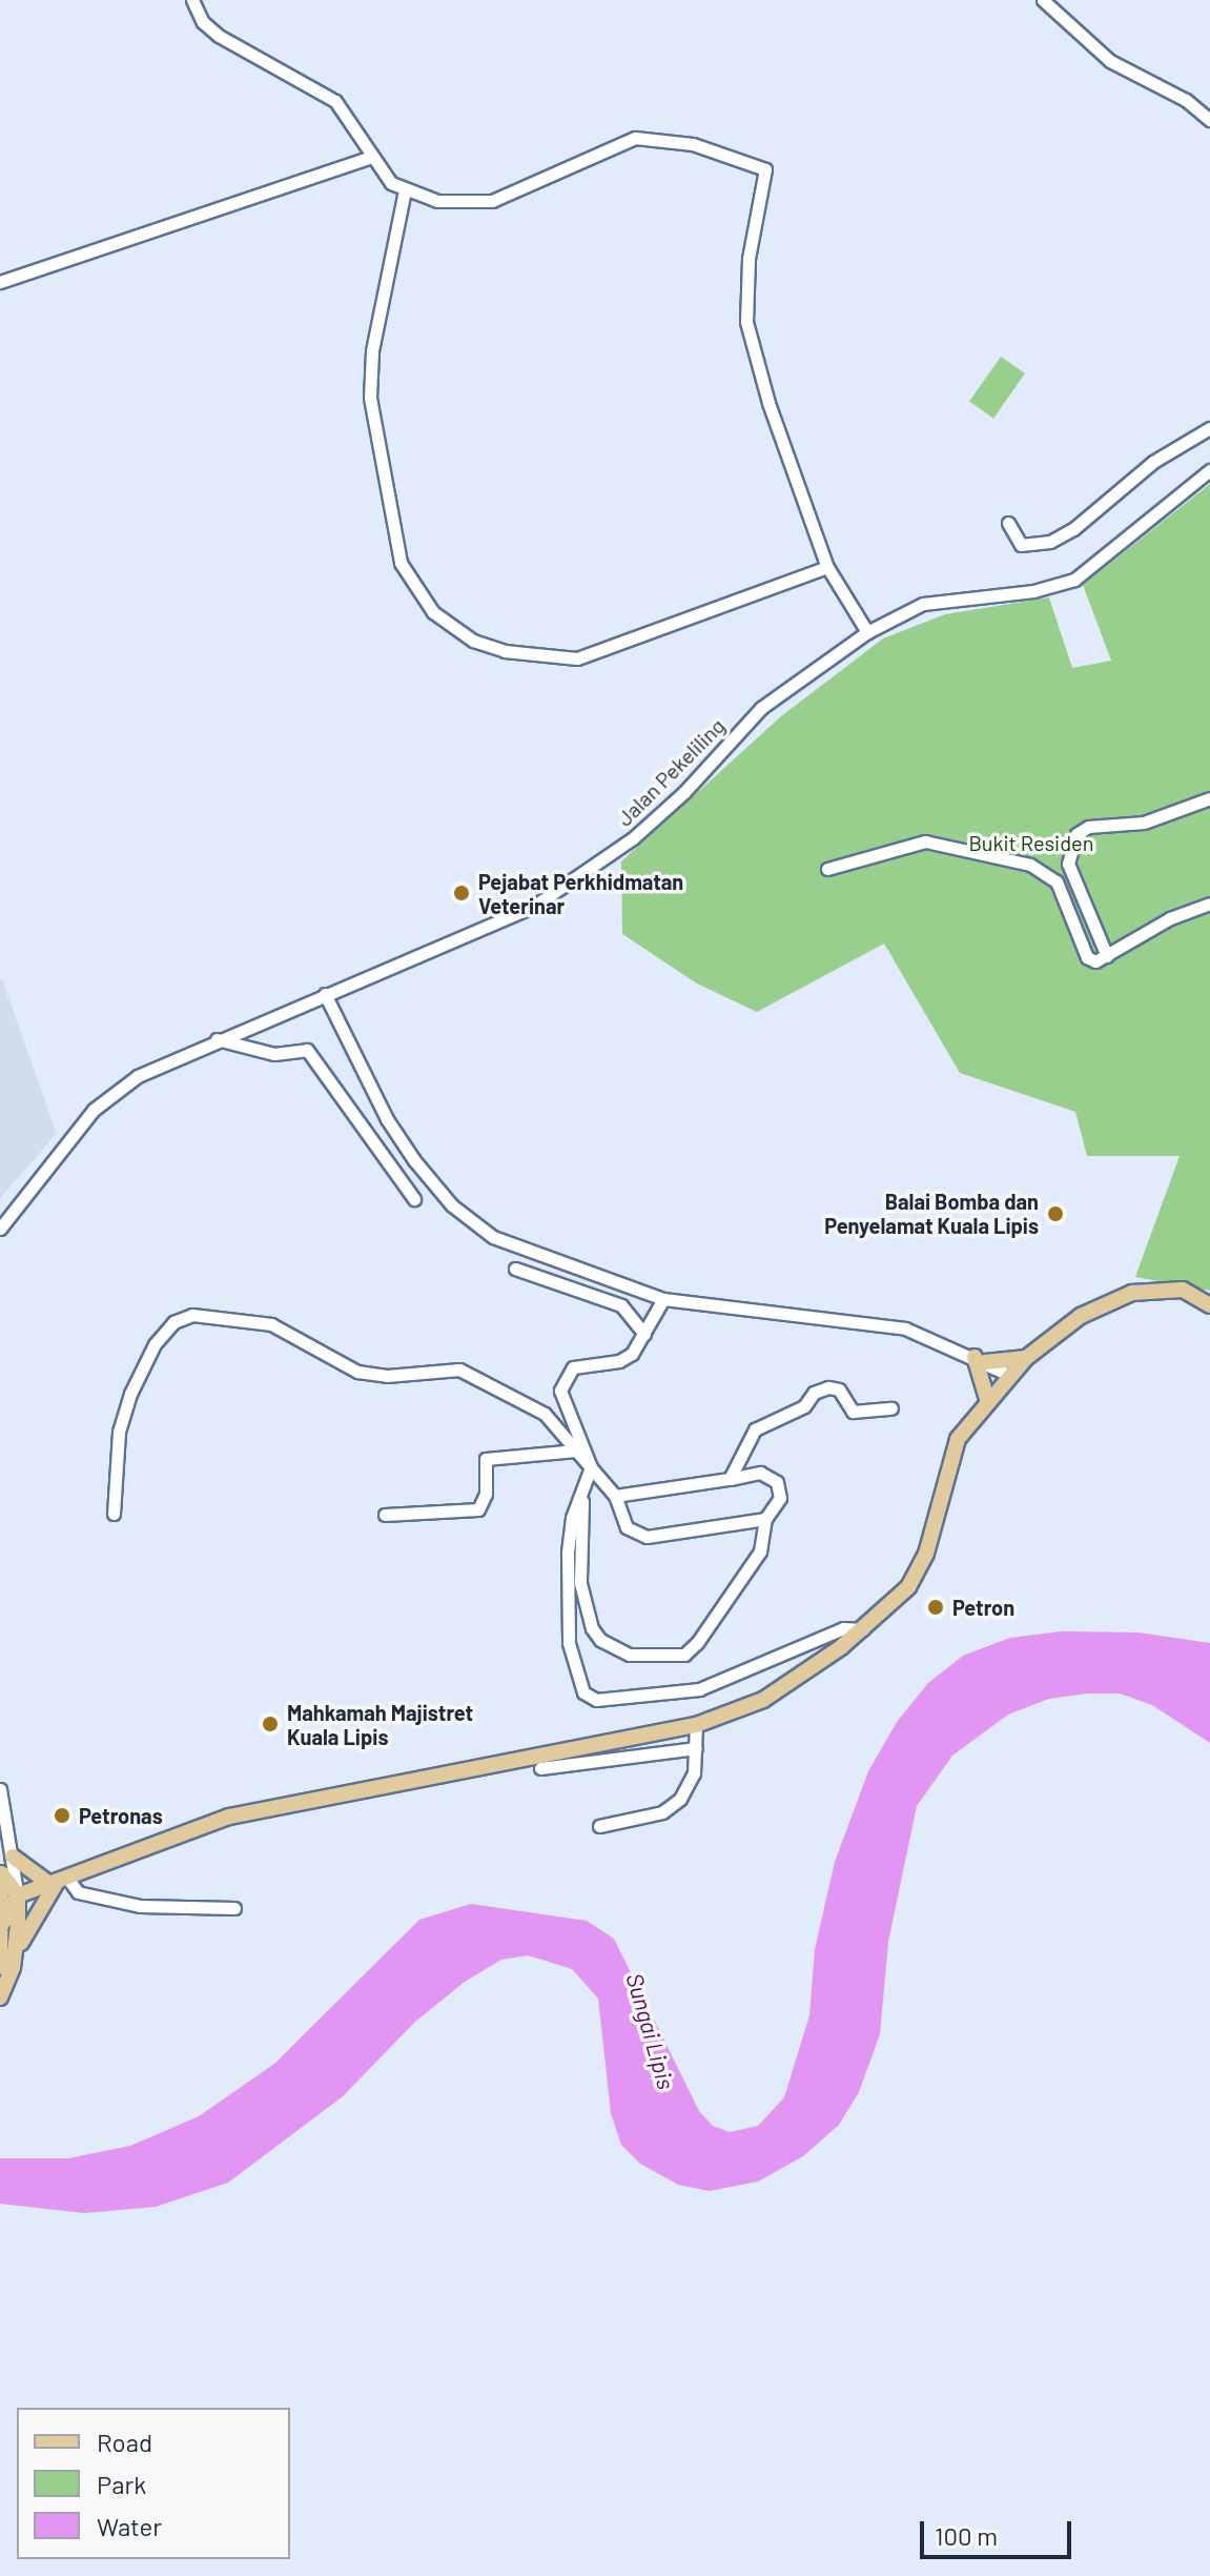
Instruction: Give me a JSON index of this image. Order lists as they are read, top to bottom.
{
  "streets": {
    "street": ["Jalan Pekeliling"]
  },
  "water": ["Sungai Lipis"],
  "parks": ["Bukit Residen"],
  "places": [
    "Pejabat Perkhidmatan Veterinar",
    "Balai Bomba dan Penyelamat Kuala Lipis",
    "Petron",
    "Mahkamah Majistret Kuala Lipis",
    "Petronas"
  ],
  "legend": ["Road", "Park", "Water"],
  "scale_bar": "100 m"
}
